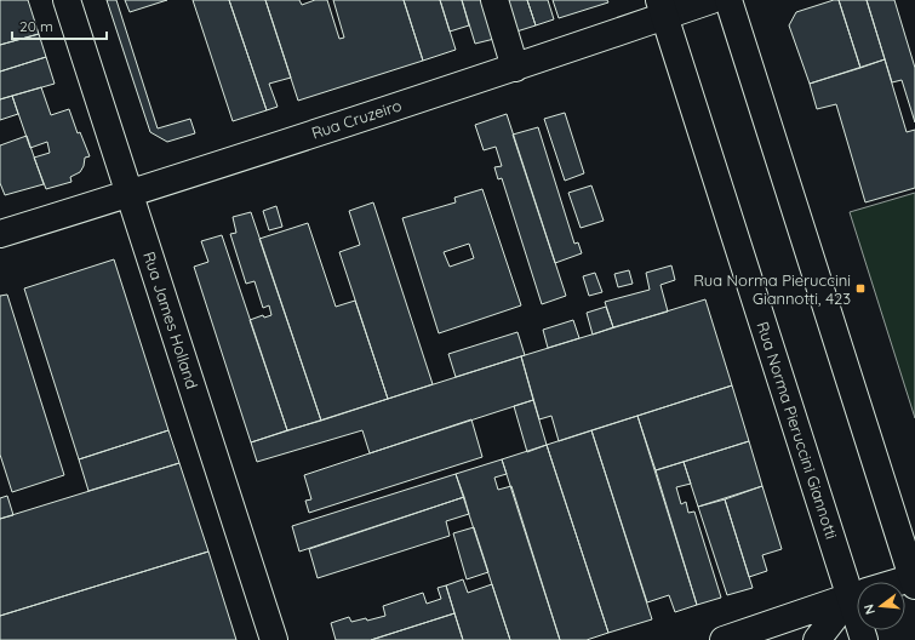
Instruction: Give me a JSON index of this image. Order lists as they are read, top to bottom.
{
  "streets": {
    "street": ["Rua Cruzeiro", "Rua James Holland", "Rua Norma Pieruccini Giannotti"]
  },
  "crossings": [
    ["Rua Cruzeiro", "Rua James Holland"],
    ["Rua Cruzeiro", "Rua Norma Pieruccini Giannotti"]
  ],
  "places": {
    "transit": ["Rua Norma Pieruccini Giannotti, 423"]
  },
  "scale_bar": "20 m",
  "north": "left"
}
